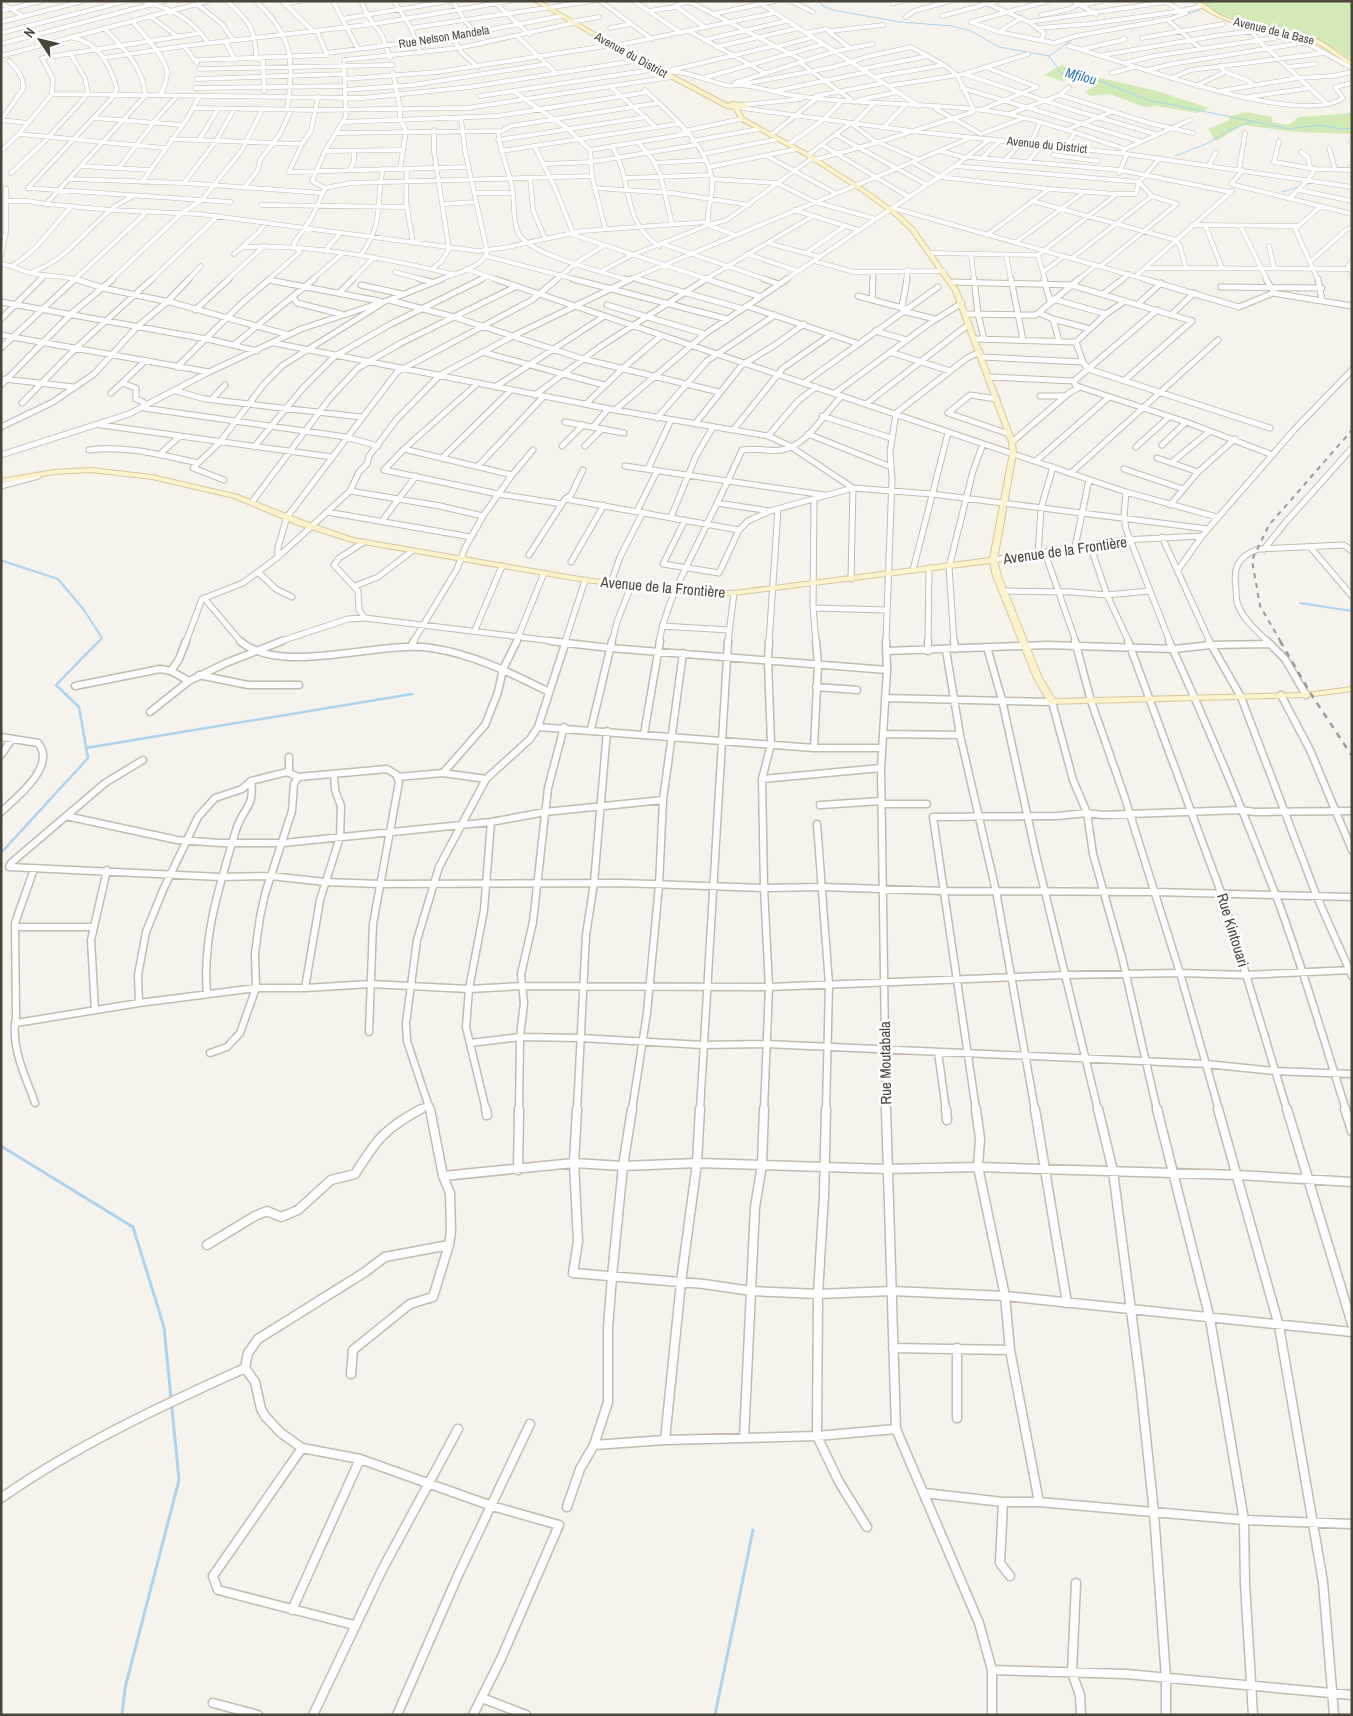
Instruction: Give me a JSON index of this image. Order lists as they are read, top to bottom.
{
  "streets": {
    "street": [
      "Avenue de la Base",
      "Rue Nelson Mandela",
      "Avenue du District",
      "Avenue de la Frontière",
      "Rue Kintouari",
      "Rue Moutabala"
    ]
  },
  "crossings": [
    ["Rue Nelson Mandela", "Avenue du District"],
    ["Avenue de la Frontière", "Rue Kintouari"],
    ["Avenue de la Frontière", "Rue Moutabala"]
  ],
  "water": ["Mfilou"],
  "north": "top left"
}
